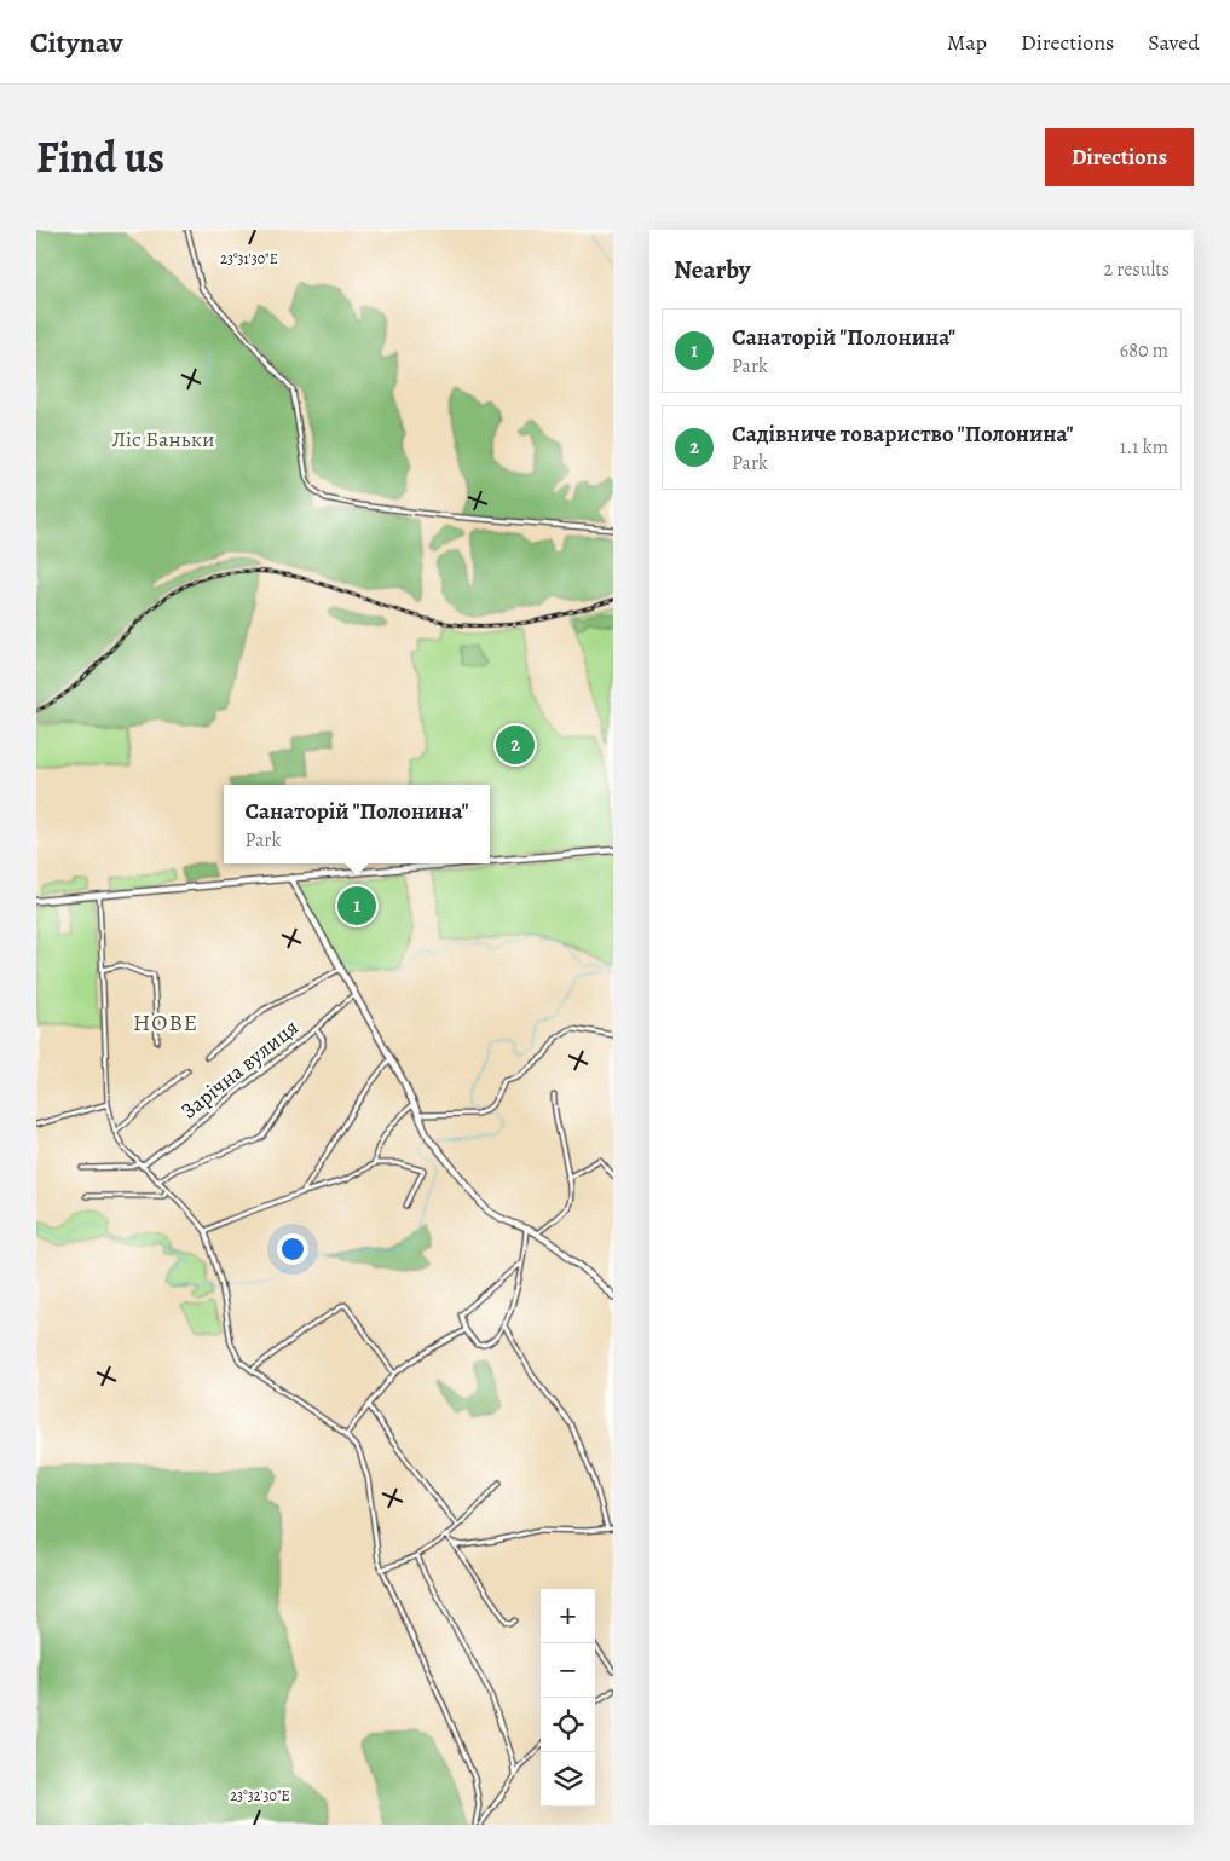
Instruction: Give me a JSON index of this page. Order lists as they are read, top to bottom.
{
  "streets": {
    "street": ["Зарічна вулиця"]
  },
  "districts": ["НОВЕ"],
  "parks": ["Ліс Баньки"],
  "page": {
    "header": "Citynav",
    "nav": ["Map", "Directions", "Saved"],
    "title": "Find us",
    "buttons": "Directions",
    "heading": ["Nearby", "2 results"],
    "list": [
      {
        "mark": "1",
        "name": "Санаторій \"Полонина\"",
        "note": "Park",
        "value": "680 m"
      },
      {
        "mark": "2",
        "name": "Садівниче товариство \"Полонина\"",
        "note": "Park",
        "value": "1.1 km"
      }
    ],
    "pins": ["2", "1"],
    "popup": ["Санаторій \"Полонина\"", "Park"],
    "map_buttons": ["+", "−"]
  },
  "coordinates": ["23°31'30\"E", "23°32'30\"E"]
}
